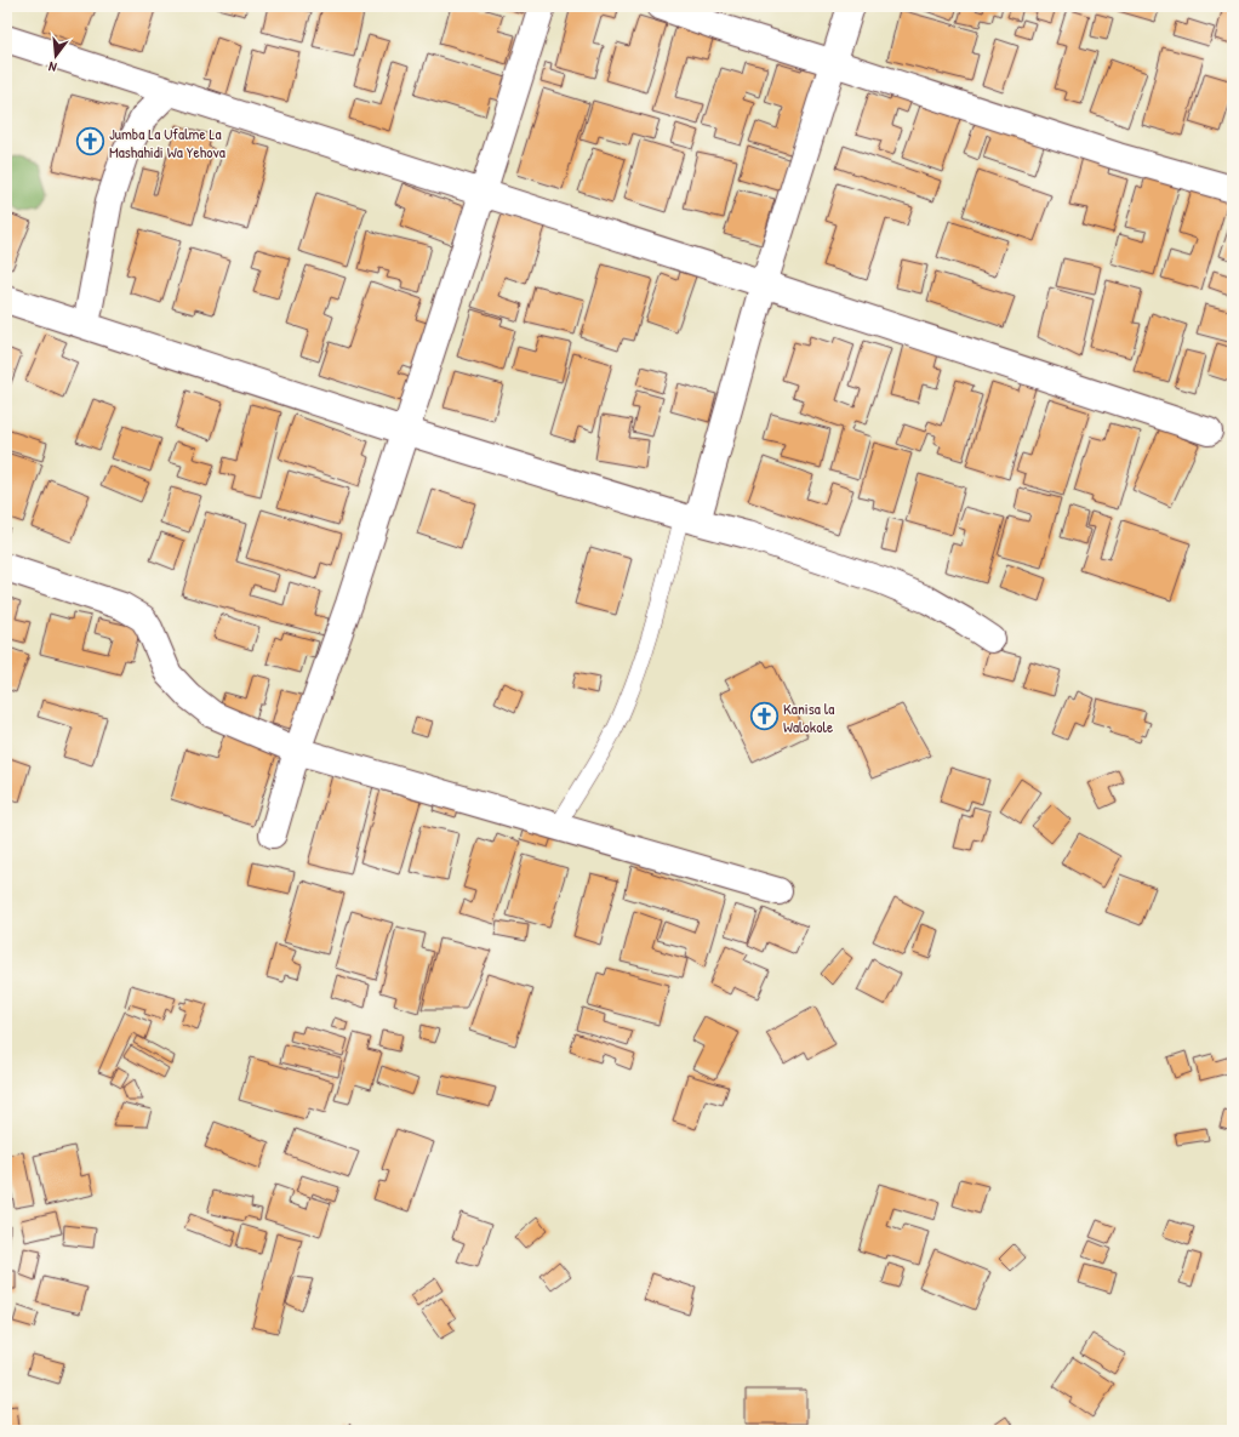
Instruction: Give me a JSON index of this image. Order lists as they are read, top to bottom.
{
  "places": {
    "church": ["Jumba La Ufalme La Mashahidi Wa Yehova", "Kanisa la Walokole"]
  },
  "north": "bottom"
}
